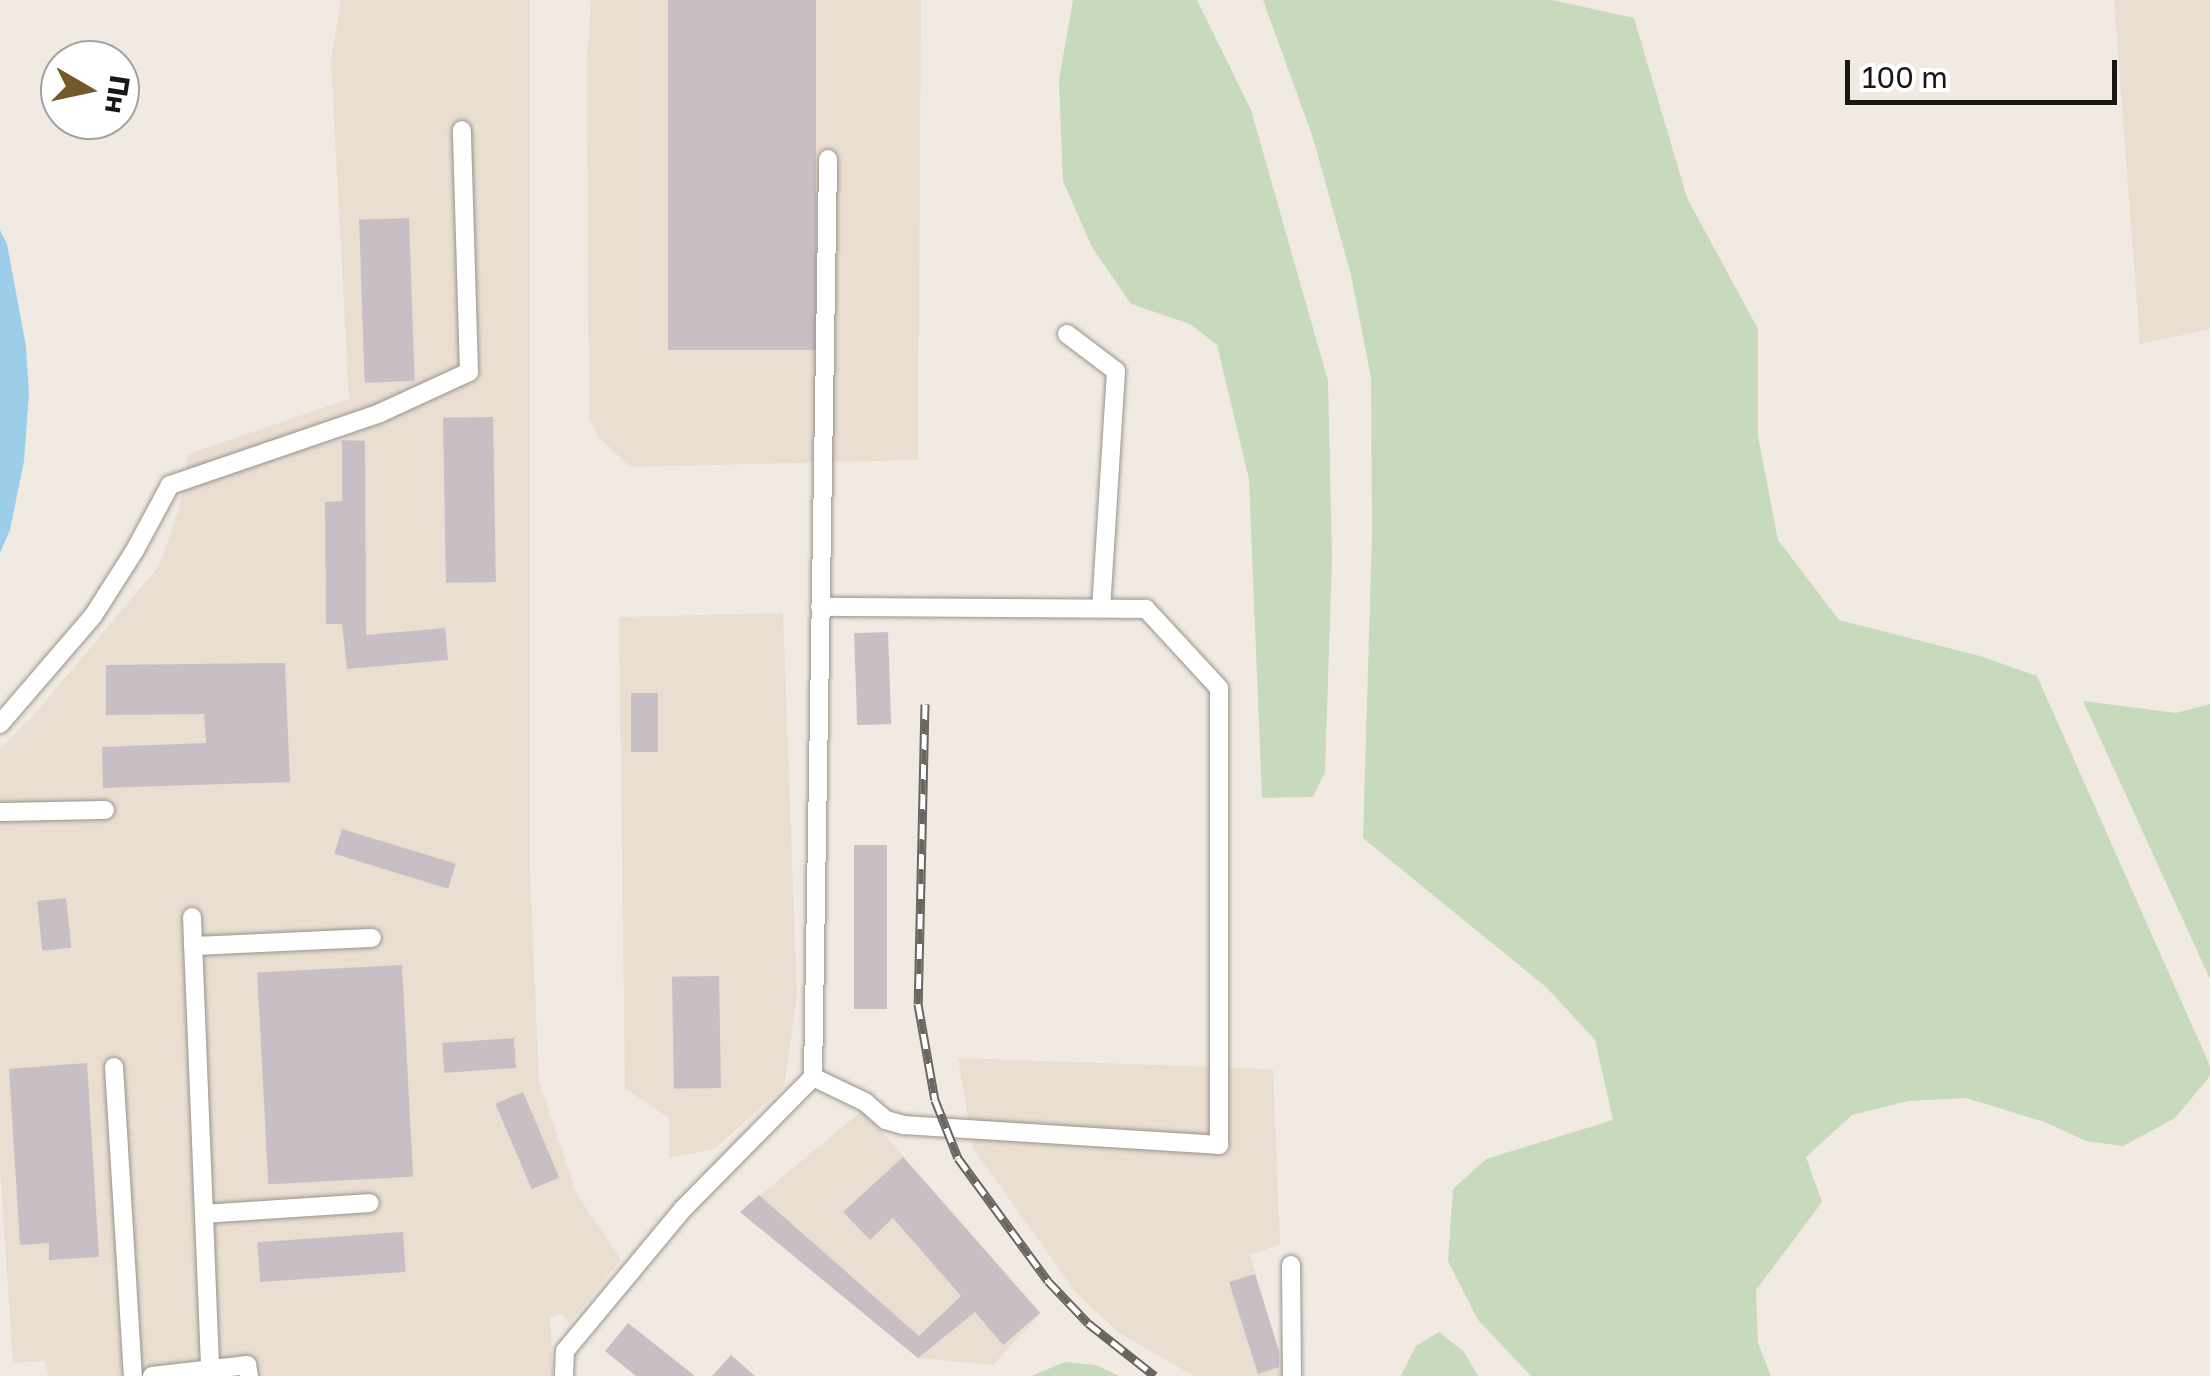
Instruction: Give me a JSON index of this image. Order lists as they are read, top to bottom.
{
  "scale_bar": "100 m",
  "north": "right"
}
